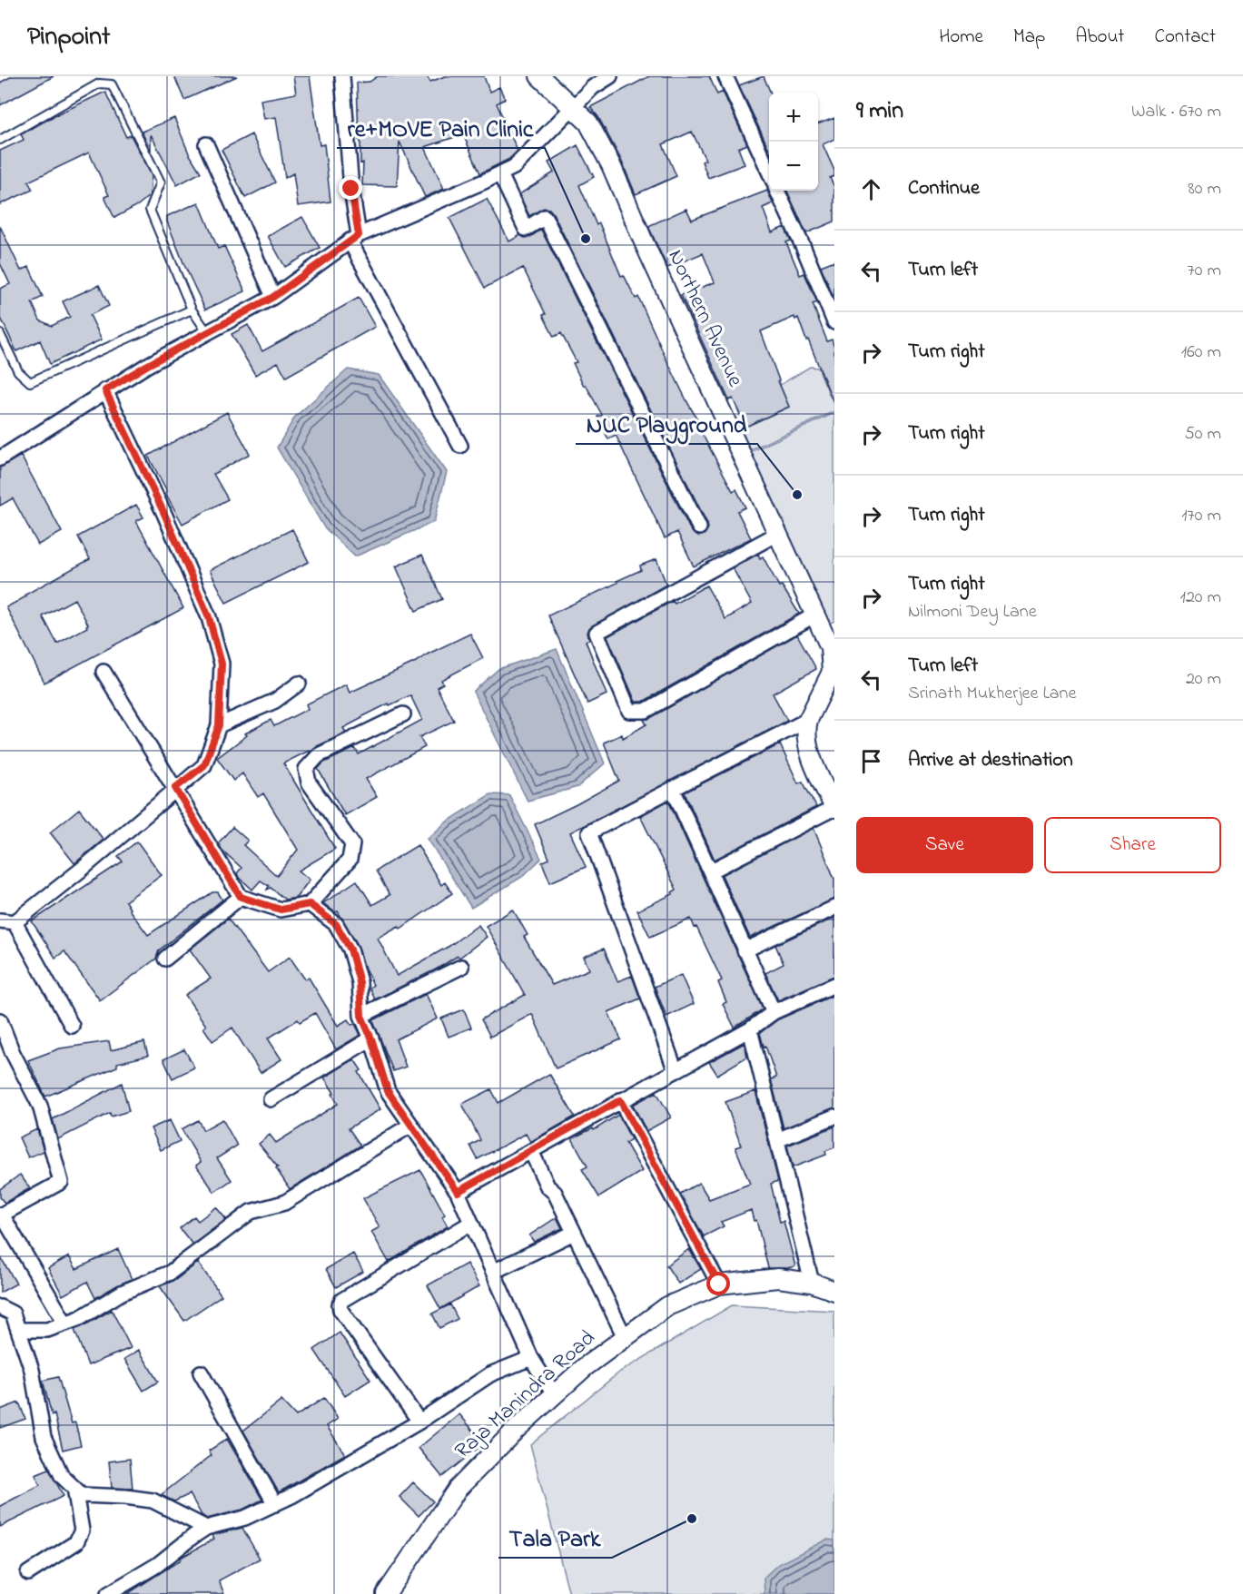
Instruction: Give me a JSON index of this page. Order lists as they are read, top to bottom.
{
  "streets": {
    "street": ["Northern Avenue", "Raja Manindra Road"]
  },
  "places": ["re+MOVE Pain Clinic", "NUC Playground", "Tala Park"],
  "page": {
    "header": "Pinpoint",
    "nav": [
      "Home",
      "Map",
      "About",
      "Contact"
    ],
    "heading": ["9 min", "Walk · 670 m"],
    "map_buttons": ["+", "−"],
    "list": [
      ["Continue", "80 m"],
      ["Turn left", "70 m"],
      ["Turn right", "160 m"],
      ["Turn right", "50 m"],
      ["Turn right", "170 m"],
      ["Turn right", "Nilmoni Dey Lane", "120 m"],
      ["Turn left", "Srinath Mukherjee Lane", "20 m"],
      "Arrive at destination"
    ],
    "buttons": ["Save", "Share"]
  }
}
